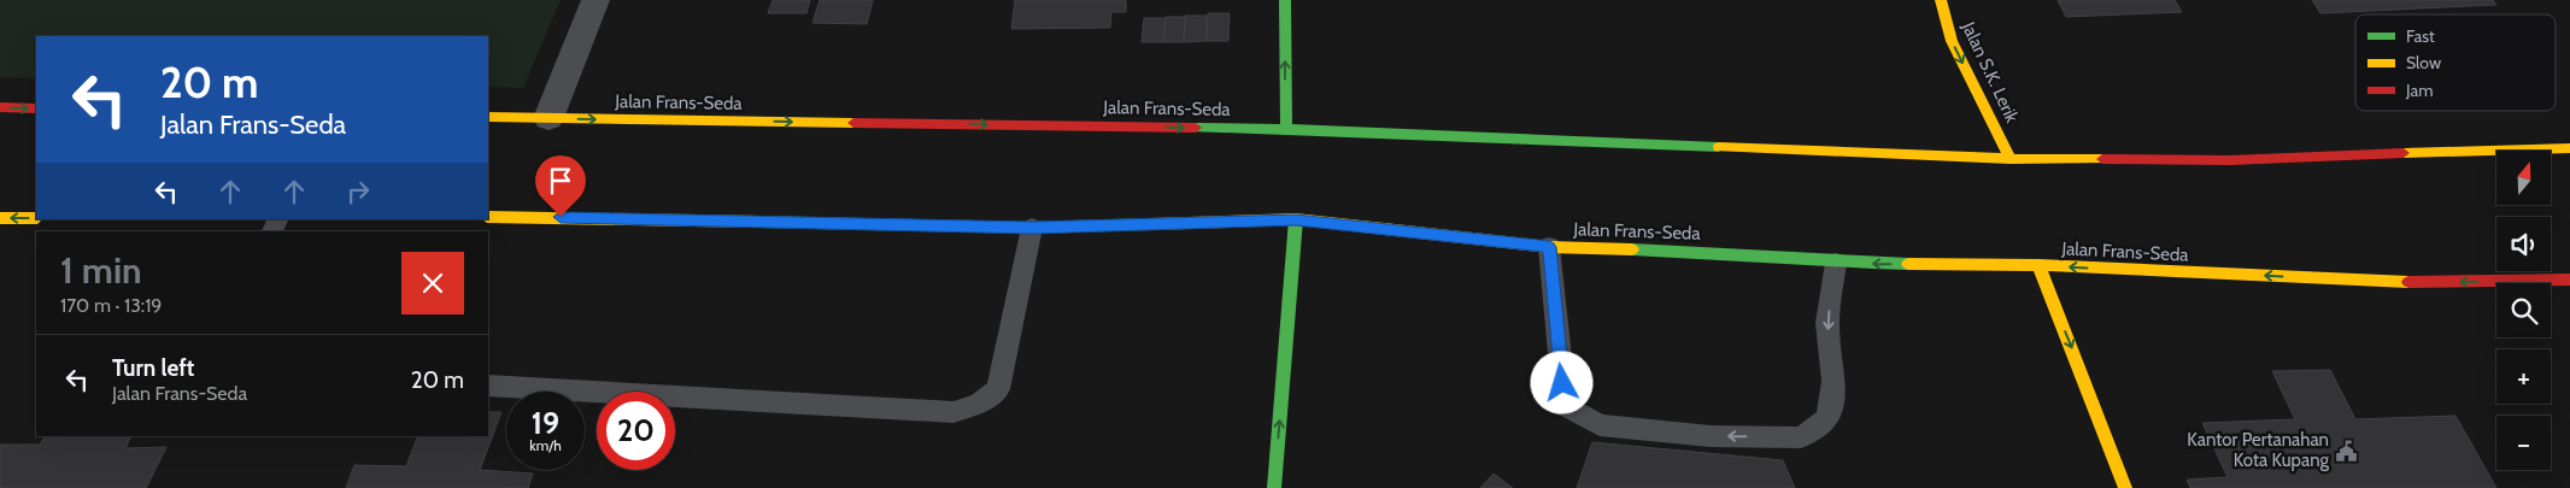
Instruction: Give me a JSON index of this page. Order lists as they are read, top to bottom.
{
  "streets": {
    "main road": ["Jalan S.K. Lerik", "Jalan Frans-Seda"]
  },
  "crossings": [
    ["Jalan S.K. Lerik", "Jalan Frans-Seda"]
  ],
  "one_way": ["Jalan S.K. Lerik"],
  "places": {
    "public building": ["Kantor Pertanahan Kota Kupang"]
  },
  "legend": ["Fast", "Slow", "Jam"],
  "north": "top",
  "page": {
    "turn": ["20 m", "Jalan Frans-Seda"],
    "map_buttons": ["+", "−"],
    "heading": ["1 min", "170 m · 13:19"],
    "list": [
      {
        "name": "Turn left",
        "note": "Jalan Frans-Seda",
        "value": "20 m"
      }
    ],
    "speed": "19 km/h",
    "limit": "20"
  }
}
